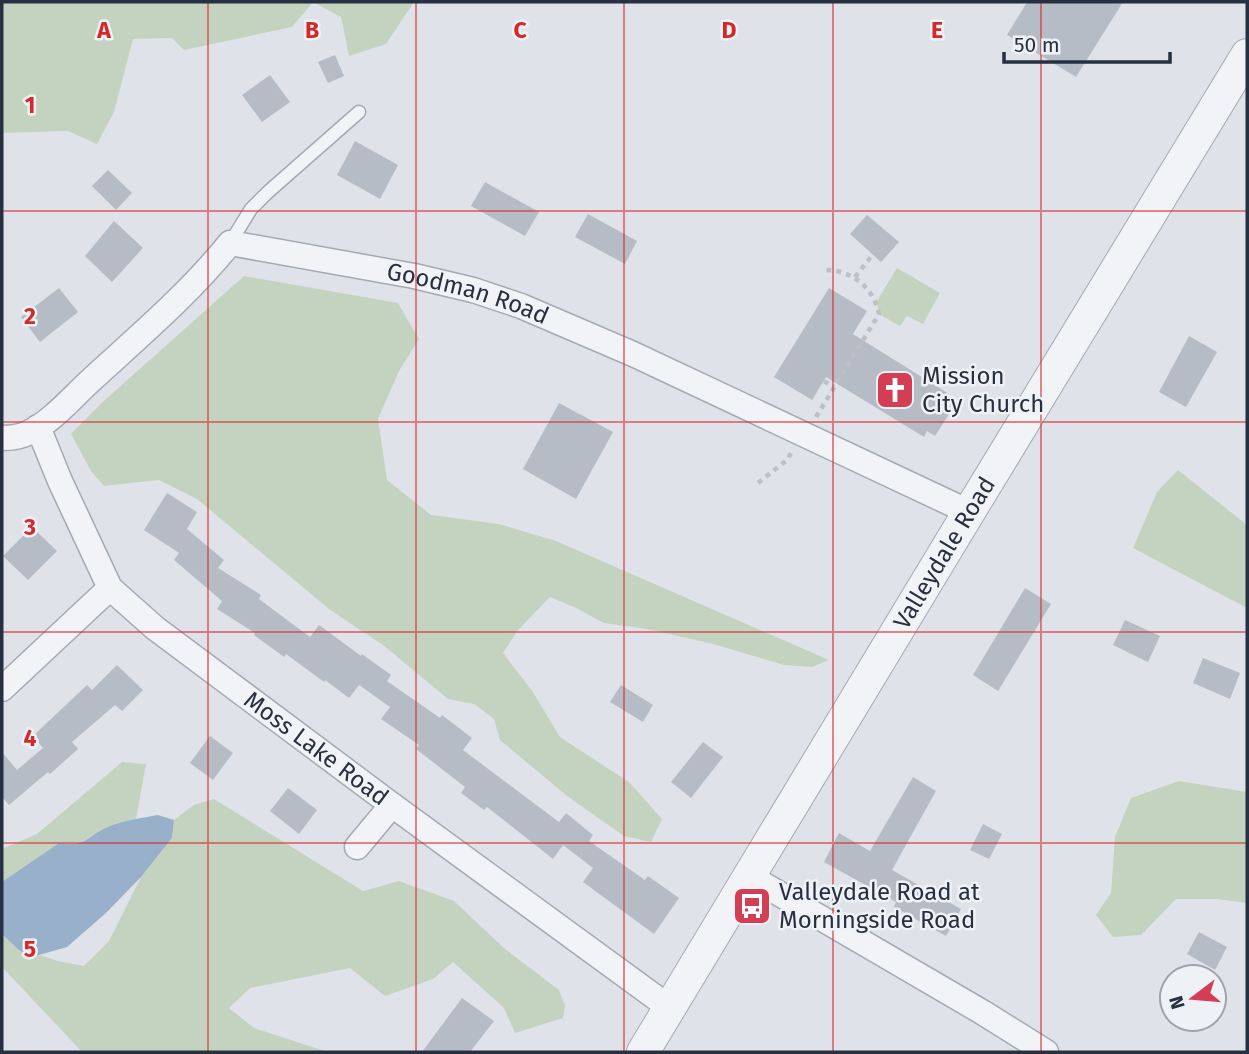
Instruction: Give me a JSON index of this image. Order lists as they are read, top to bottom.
{
  "streets": {
    "street": ["Goodman Road", "Valleydale Road", "Moss Lake Road"]
  },
  "crossings": [
    ["Goodman Road", "Valleydale Road"],
    ["Valleydale Road", "Moss Lake Road"]
  ],
  "places": {
    "church": ["Mission City Church"],
    "bus stop": ["Valleydale Road at Morningside Road"]
  },
  "scale_bar": "50 m",
  "north": "left",
  "grid": {
    "columns": [
      "A",
      "B",
      "C",
      "D",
      "E"
    ],
    "rows": [
      "1",
      "2",
      "3",
      "4",
      "5"
    ]
  }
}
